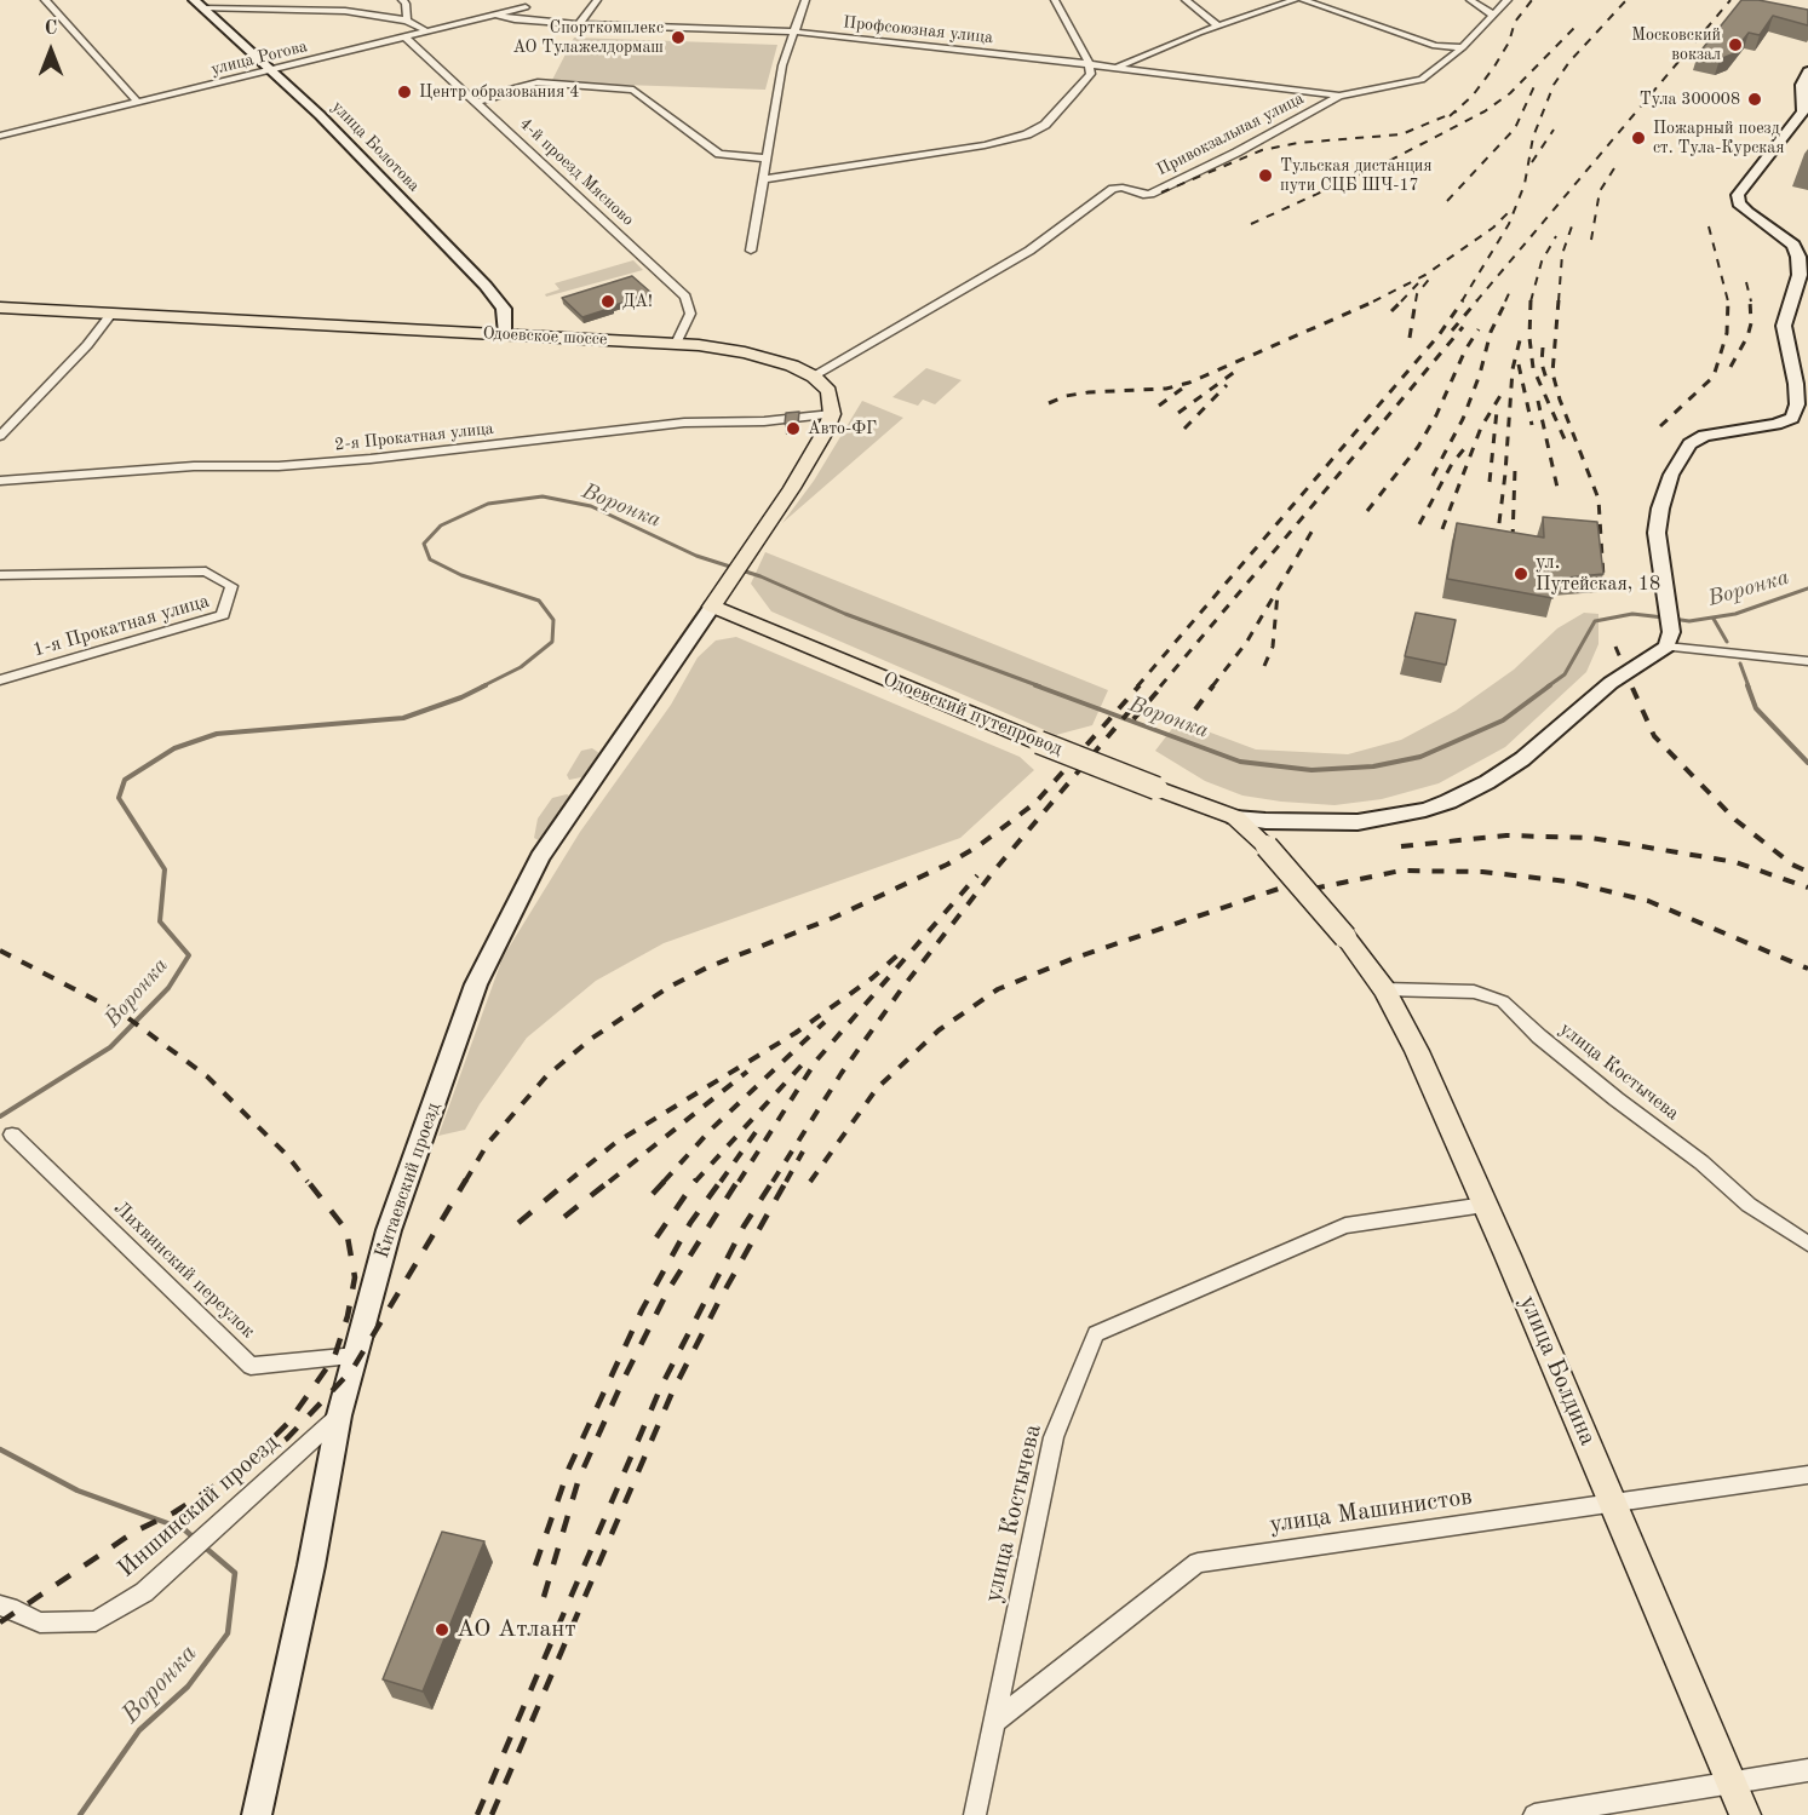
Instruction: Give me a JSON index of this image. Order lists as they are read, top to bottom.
{
  "streets": {
    "main road": ["Одоевское шоссе", "Одоевский путепровод", "улица Болдина"],
    "street": [
      "Профсоюзная улица",
      "улица Рогова",
      "Привокзальная улица",
      "улица Болотова",
      "4-й проезд Мясново",
      "2-я Прокатная улица",
      "1-я Прокатная улица",
      "улица Костычева",
      "Китаевский проезд",
      "Лихвинский переулок",
      "Иншинский проезд",
      "улица Машинистов"
    ]
  },
  "crossings": [
    ["Профсоюзная улица", "улица Рогова"],
    ["Профсоюзная улица", "Привокзальная улица"],
    ["улица Рогова", "улица Болотова"],
    ["улица Рогова", "4-й проезд Мясново"],
    ["Привокзальная улица", "Одоевское шоссе"],
    ["улица Болотова", "Одоевское шоссе"],
    ["4-й проезд Мясново", "Одоевское шоссе"],
    ["Одоевский путепровод", "Китаевский проезд"],
    ["Одоевский путепровод", "улица Болдина"],
    ["улица Костычева", "улица Болдина"],
    ["улица Костычева", "улица Машинистов"],
    ["Китаевский проезд", "Лихвинский переулок"],
    ["Китаевский проезд", "Иншинский проезд"],
    ["улица Болдина", "улица Машинистов"]
  ],
  "water": ["Воронка"],
  "places": [
    "Спорткомплекс АО Тулажелдормаш",
    "Московский вокзал",
    "Центр образования 4",
    "Тула 300008",
    "Пожарный поезд ст. Тула-Курская",
    "Тульская дистанция пути СЦБ ШЧ-17",
    "ДА!",
    "Авто-ФГ",
    "ул. Путейская, 18",
    "АО Атлант"
  ],
  "north": "top"
}
